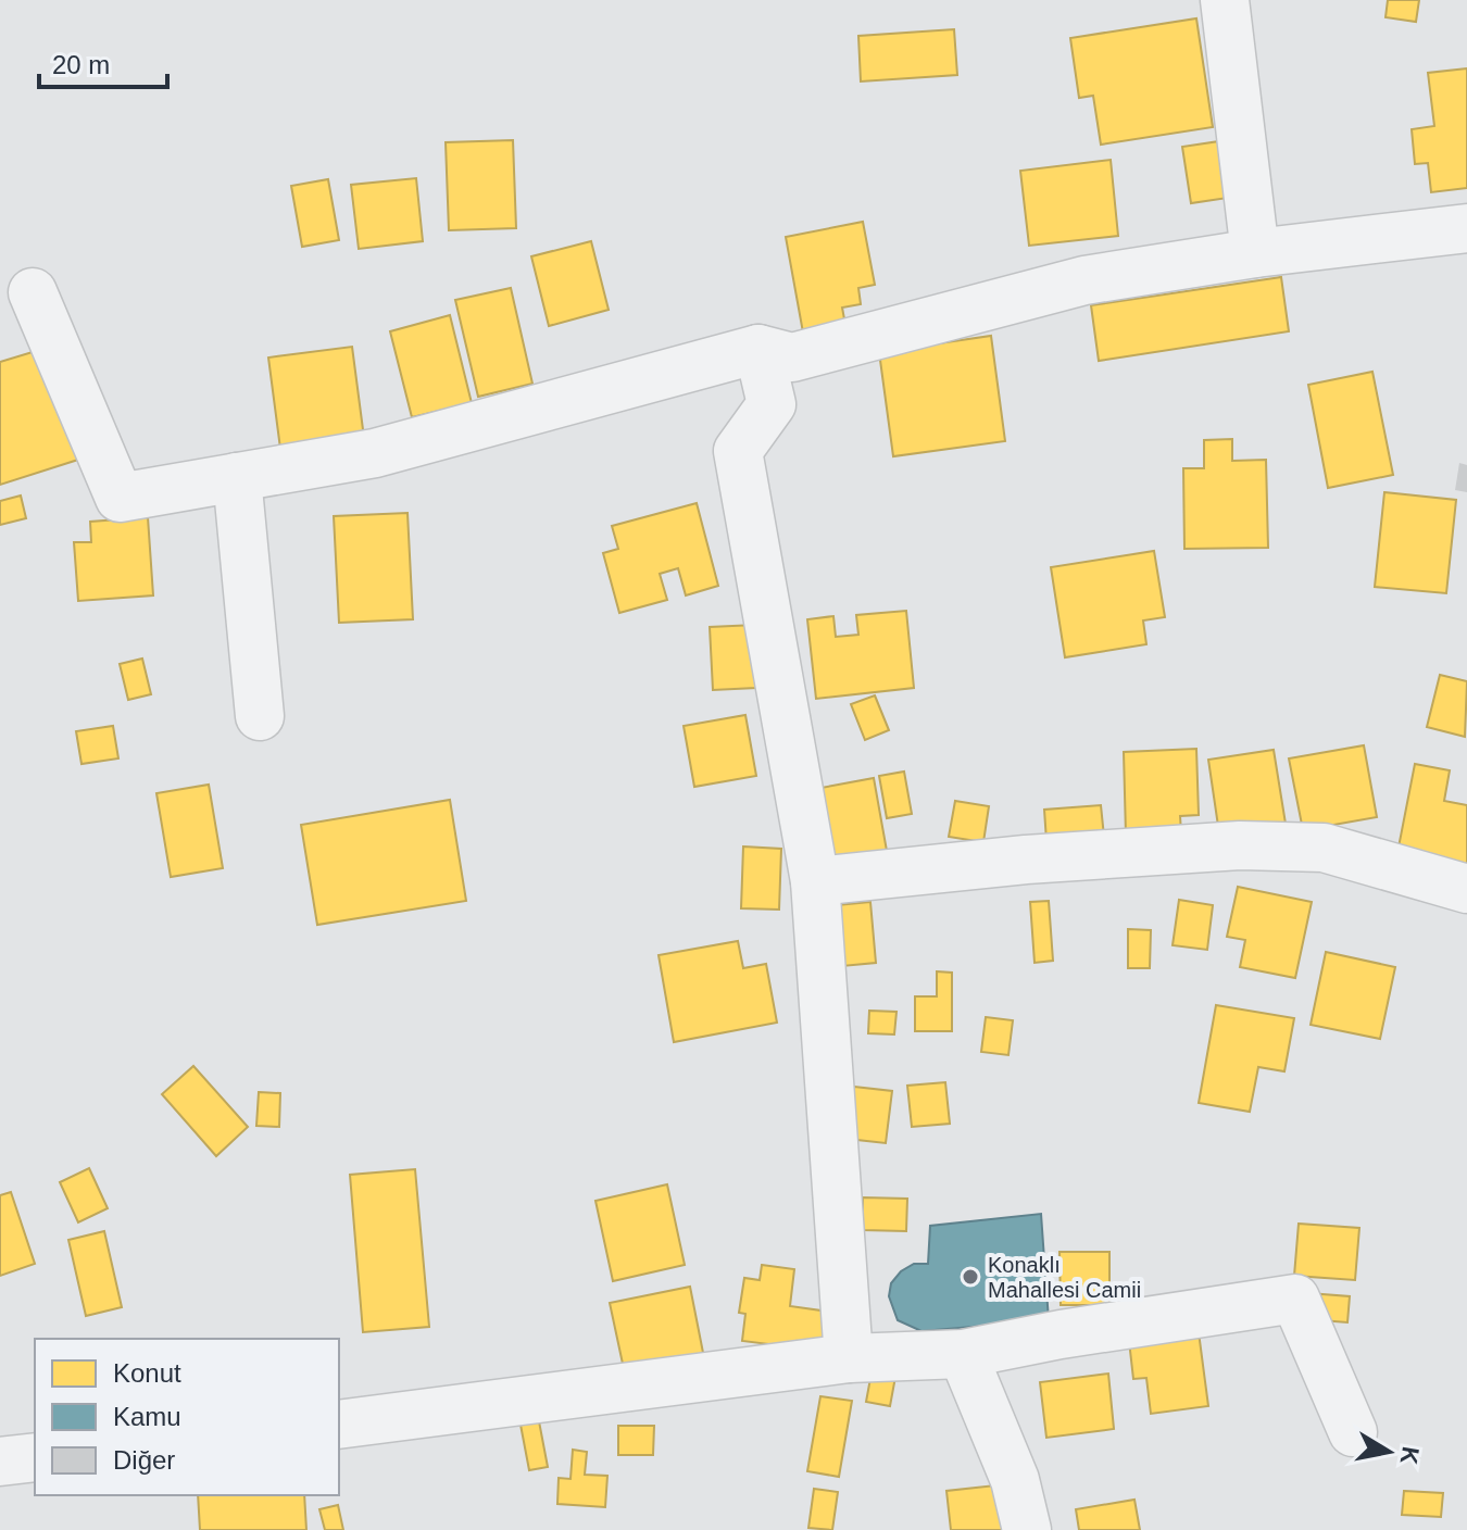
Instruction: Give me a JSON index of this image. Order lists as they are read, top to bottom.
{
  "places": ["Konaklı Mahallesi Camii"],
  "legend": ["Konut", "Kamu", "Diğer"],
  "scale_bar": "20 m",
  "north": "right"
}
